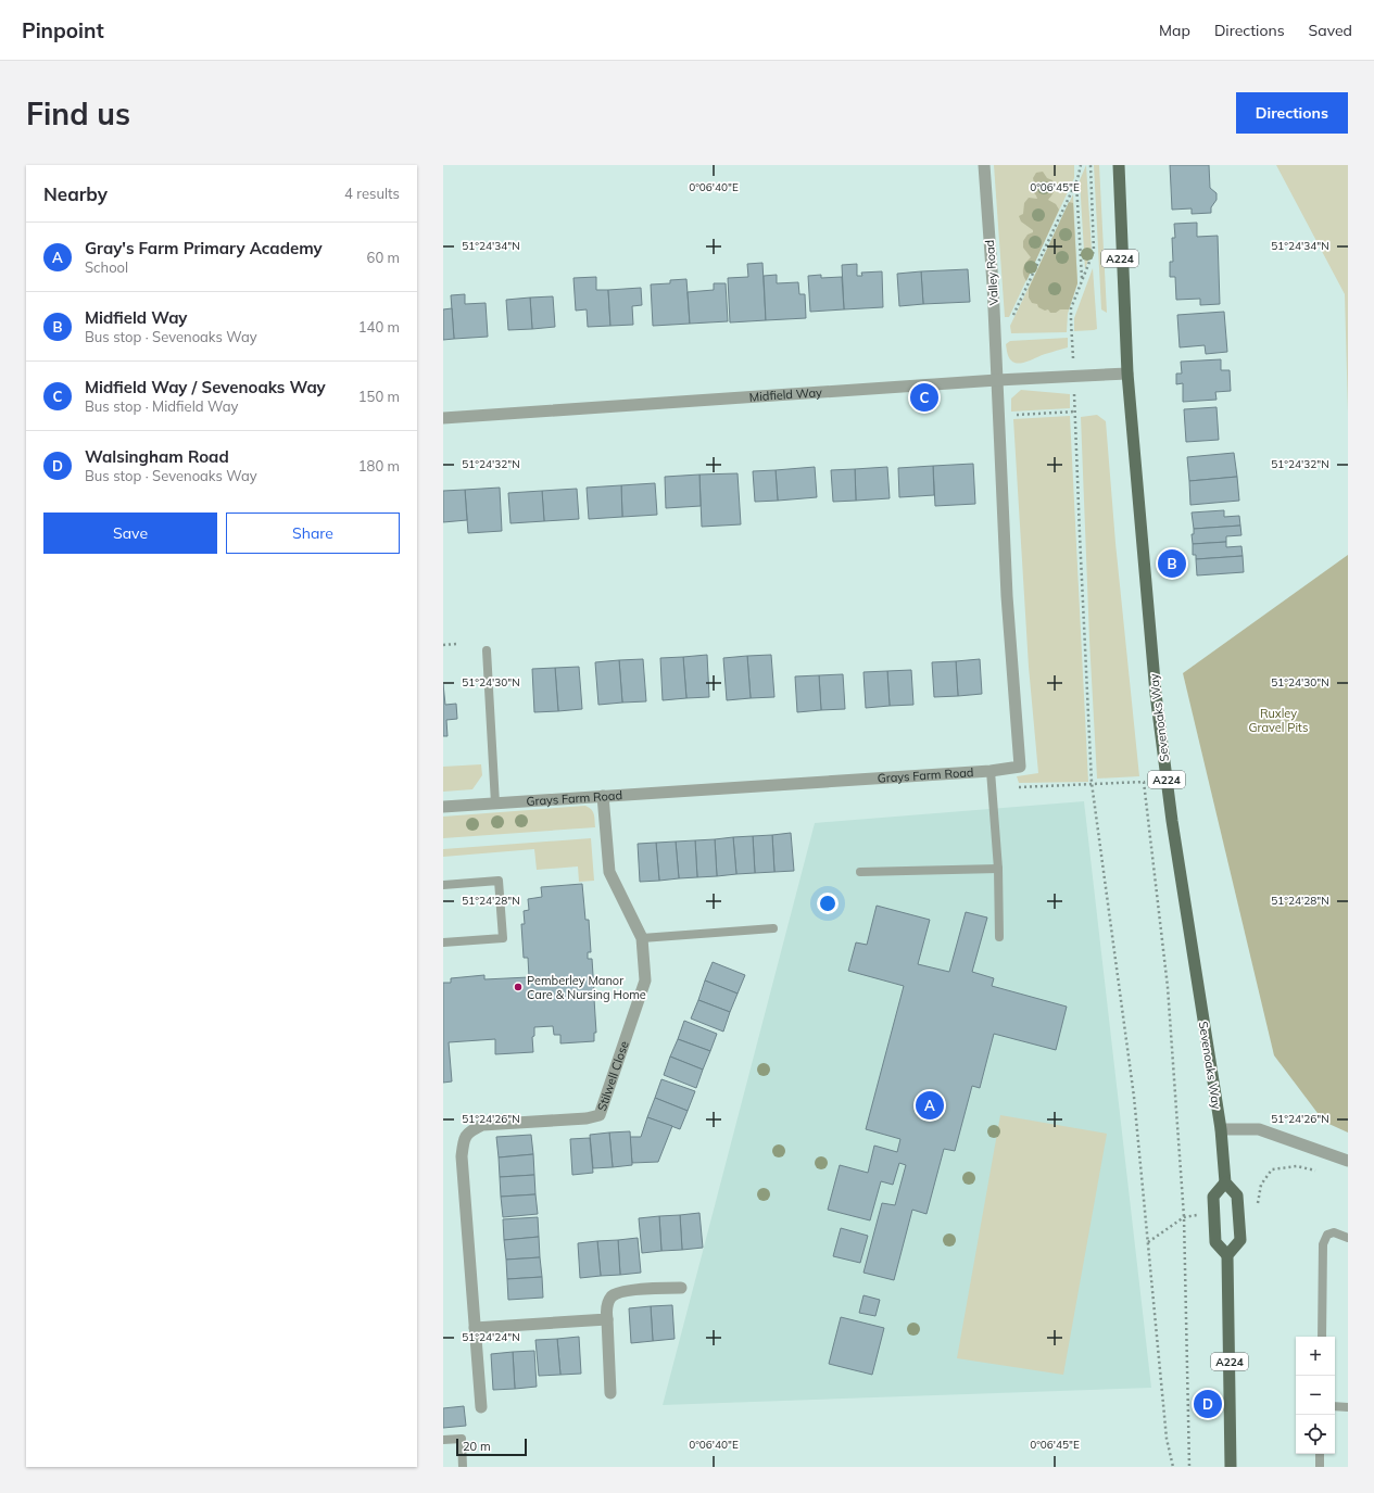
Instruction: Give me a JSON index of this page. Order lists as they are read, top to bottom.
{
  "streets": {
    "main road": ["A224", "Sevenoaks Way"],
    "street": [
      "Valley Road",
      "Midfield Way",
      "Grays Farm Road",
      "Stilwell Close"
    ]
  },
  "crossings": [
    ["Valley Road", "Midfield Way"],
    ["Valley Road", "Grays Farm Road"],
    ["Midfield Way", "Sevenoaks Way"],
    ["Midfield Way", "Grays Farm Road"],
    ["Grays Farm Road", "Stilwell Close"]
  ],
  "parks": ["Ruxley Gravel Pits"],
  "places": ["Pemberley Manor Care & Nursing Home"],
  "scale_bar": "20 m",
  "page": {
    "header": "Pinpoint",
    "nav": ["Map", "Directions", "Saved"],
    "buttons": [
      "Directions",
      ["Save", "Share"]
    ],
    "title": "Find us",
    "heading": ["Nearby", "4 results"],
    "list": [
      {
        "mark": "A",
        "name": "Gray's Farm Primary Academy",
        "note": "School",
        "value": "60 m"
      },
      {
        "mark": "B",
        "name": "Midfield Way",
        "note": "Bus stop · Sevenoaks Way",
        "value": "140 m"
      },
      {
        "mark": "C",
        "name": "Midfield Way / Sevenoaks Way",
        "note": "Bus stop · Midfield Way",
        "value": "150 m"
      },
      {
        "mark": "D",
        "name": "Walsingham Road",
        "note": "Bus stop · Sevenoaks Way",
        "value": "180 m"
      }
    ],
    "pins": [
      "C",
      "B",
      "A",
      "D"
    ],
    "map_buttons": ["+", "−"],
    "scale": "20 m"
  },
  "coordinates": [
    "0°06'40\"E",
    "0°06'45\"E",
    "51°24'34\"N",
    "51°24'32\"N",
    "51°24'30\"N",
    "51°24'28\"N",
    "51°24'26\"N",
    "51°24'24\"N"
  ]
}
